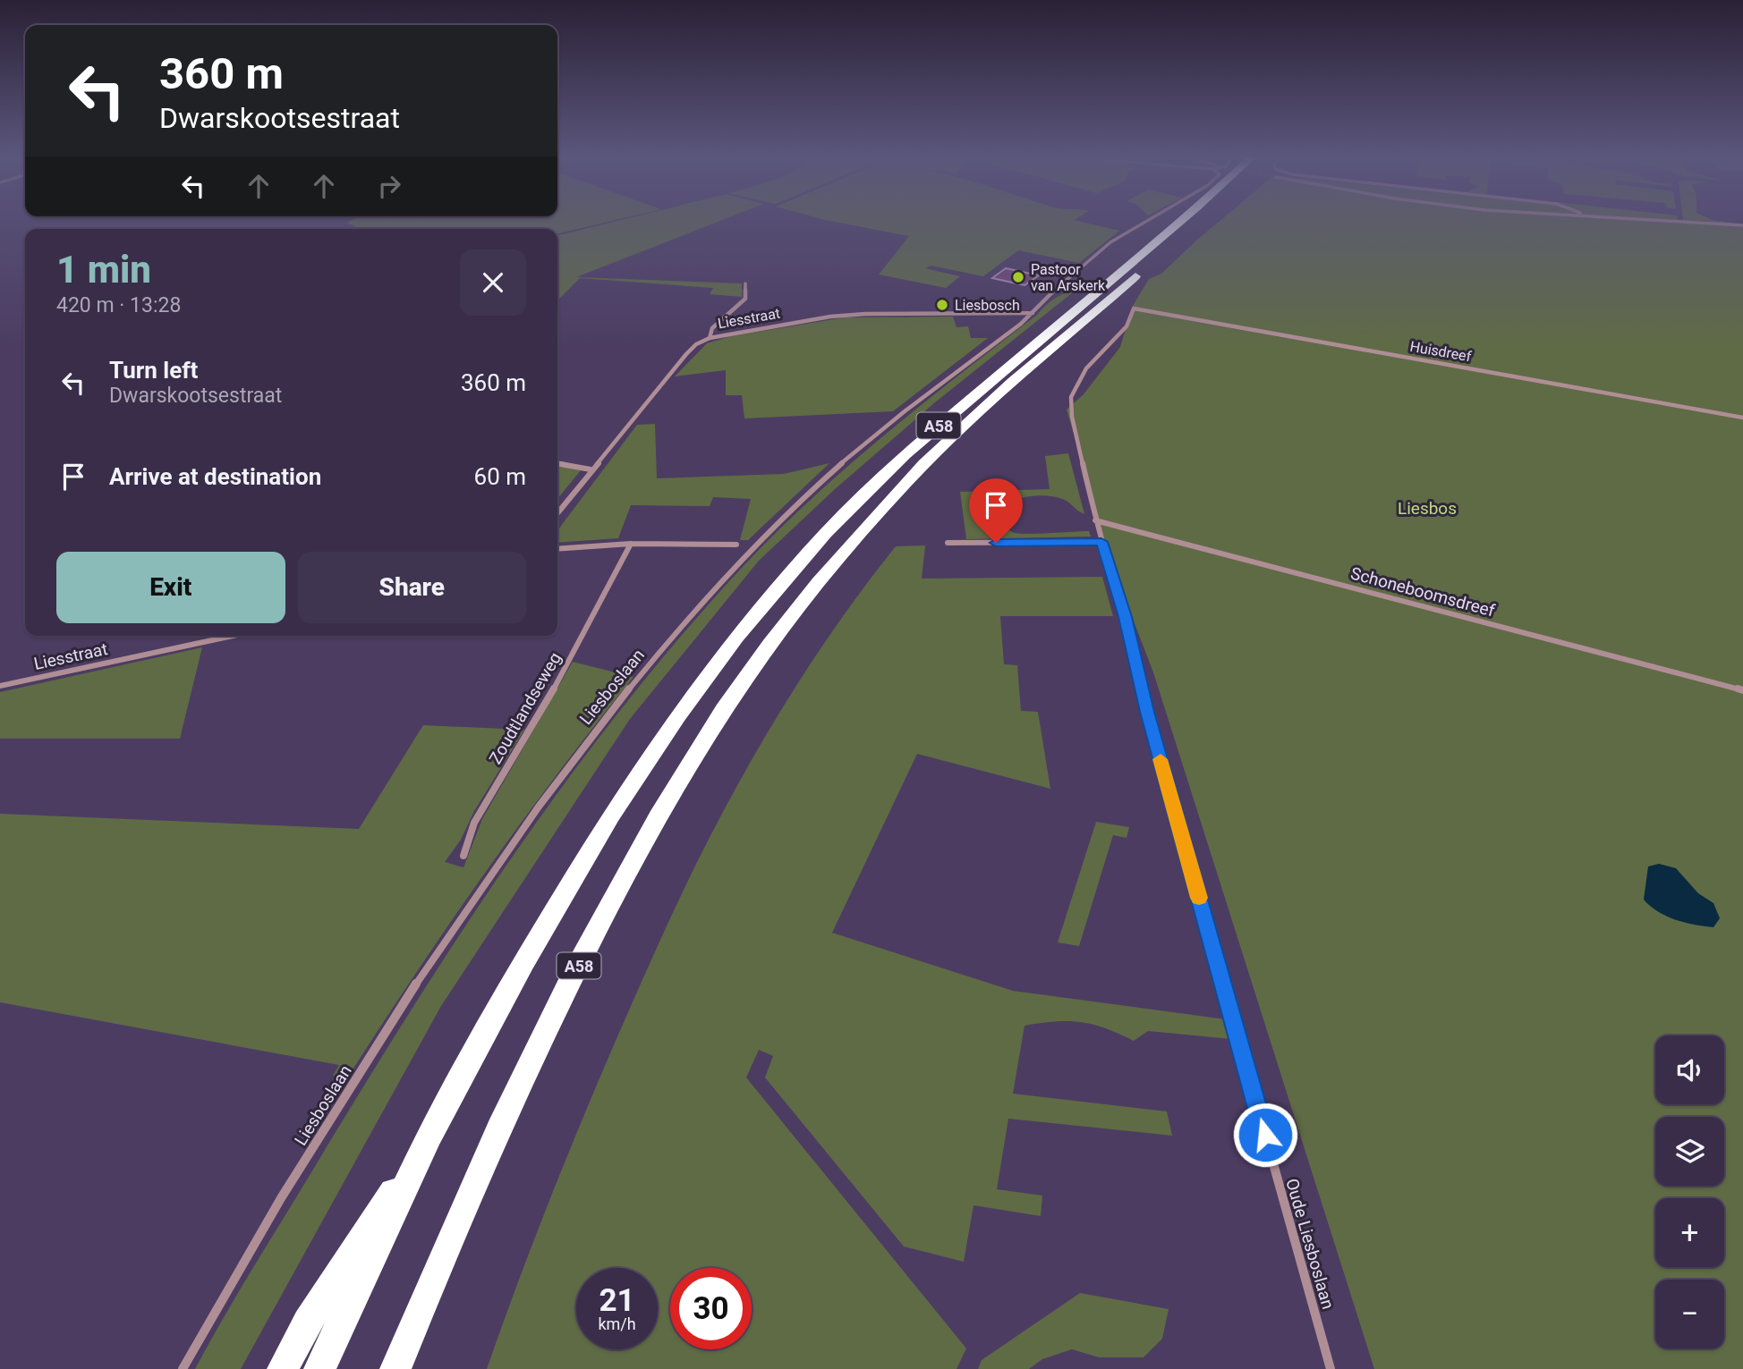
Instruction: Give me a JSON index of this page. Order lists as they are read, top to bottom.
{
  "streets": {
    "highway": ["A58"],
    "street": [
      "Liesstraat",
      "Huisdreef",
      "Schoneboomsdreef",
      "Liesboslaan",
      "Zoudtlandseweg",
      "Oude Liesboslaan"
    ]
  },
  "crossings": [
    ["Liesstraat", "Liesboslaan"],
    ["Huisdreef", "Oude Liesboslaan"],
    ["Schoneboomsdreef", "Oude Liesboslaan"]
  ],
  "parks": ["Liesbos"],
  "places": ["Pastoor van Arskerk", "Liesbosch"],
  "page": {
    "turn": ["360 m", "Dwarskootsestraat"],
    "heading": ["1 min", "420 m · 13:28"],
    "list": [
      {
        "name": "Turn left",
        "note": "Dwarskootsestraat",
        "value": "360 m"
      },
      {
        "name": "Arrive at destination",
        "value": "60 m"
      }
    ],
    "buttons": ["Exit", "Share"],
    "map_buttons": ["+", "−"],
    "speed": "21 km/h",
    "limit": "30"
  }
}
